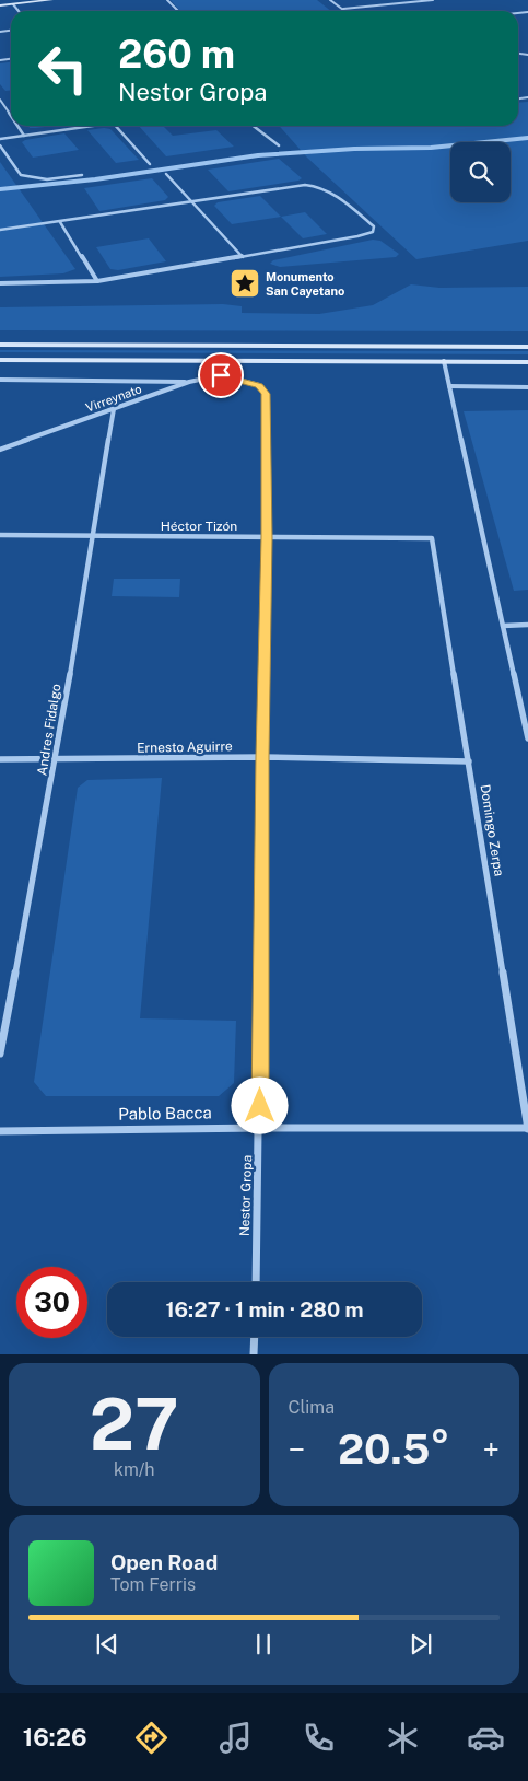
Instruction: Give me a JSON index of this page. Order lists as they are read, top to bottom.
{
  "streets": {
    "street": [
      "Virreynato",
      "Héctor Tizón",
      "Andres Fidalgo",
      "Ernesto Aguirre",
      "Domingo Zerpa",
      "Pablo Bacca",
      "Nestor Gropa"
    ]
  },
  "crossings": [
    ["Virreynato", "Andres Fidalgo"],
    ["Virreynato", "Nestor Gropa"],
    ["Héctor Tizón", "Andres Fidalgo"],
    ["Héctor Tizón", "Domingo Zerpa"],
    ["Héctor Tizón", "Nestor Gropa"],
    ["Andres Fidalgo", "Ernesto Aguirre"],
    ["Ernesto Aguirre", "Domingo Zerpa"],
    ["Ernesto Aguirre", "Nestor Gropa"],
    ["Domingo Zerpa", "Pablo Bacca"],
    ["Pablo Bacca", "Nestor Gropa"]
  ],
  "places": {
    "place": ["Monumento San Cayetano"]
  },
  "page": {
    "turn": ["260 m", "Nestor Gropa"],
    "limit": "30",
    "trip": "16:27 · 1 min · 280 m",
    "tile": [
      ["27", "km/h"],
      "Clima"
    ],
    "heat": ["−", "20.5°", "+"],
    "song": ["Open Road", "Tom Ferris"],
    "tabs": "16:26"
  }
}
